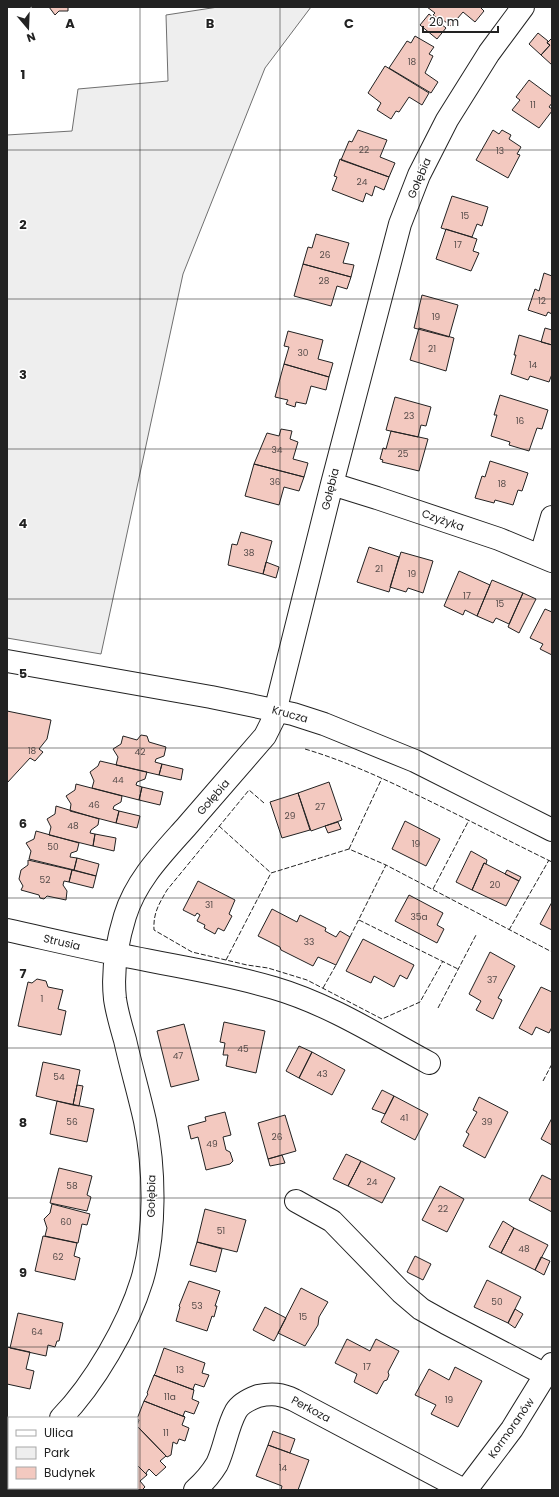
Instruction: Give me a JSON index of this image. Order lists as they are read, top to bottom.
{
  "streets": {
    "street": [
      "Gołębia",
      "Czyżyka",
      "Krucza",
      "Strusia",
      "Perkoza",
      "Kormoranów"
    ]
  },
  "crossings": [
    ["Gołębia", "Czyżyka"],
    ["Gołębia", "Krucza"],
    ["Gołębia", "Strusia"],
    ["Perkoza", "Kormoranów"]
  ],
  "house_numbers": [
    "18",
    "11",
    "22",
    "13",
    "24",
    "15",
    "17",
    "26",
    "28",
    "12",
    "19",
    "21",
    "30",
    "14",
    "23",
    "16",
    "34",
    "25",
    "36",
    "18",
    "38",
    "21",
    "19",
    "17",
    "15",
    "18",
    "42",
    "44",
    "46",
    "27",
    "29",
    "48",
    "19",
    "50",
    "52",
    "20",
    "31",
    "35a",
    "33",
    "37",
    "1",
    "45",
    "47",
    "43",
    "54",
    "41",
    "56",
    "39",
    "26",
    "49",
    "24",
    "58",
    "22",
    "60",
    "51",
    "48",
    "62",
    "50",
    "53",
    "15",
    "64",
    "17",
    "13",
    "11a",
    "19",
    "11",
    "14"
  ],
  "legend": ["Ulica", "Park", "Budynek"],
  "scale_bar": "20 m",
  "north": "bottom",
  "grid": {
    "columns": ["A", "B", "C"],
    "rows": [
      "1",
      "2",
      "3",
      "4",
      "5",
      "6",
      "7",
      "8",
      "9"
    ]
  }
}
